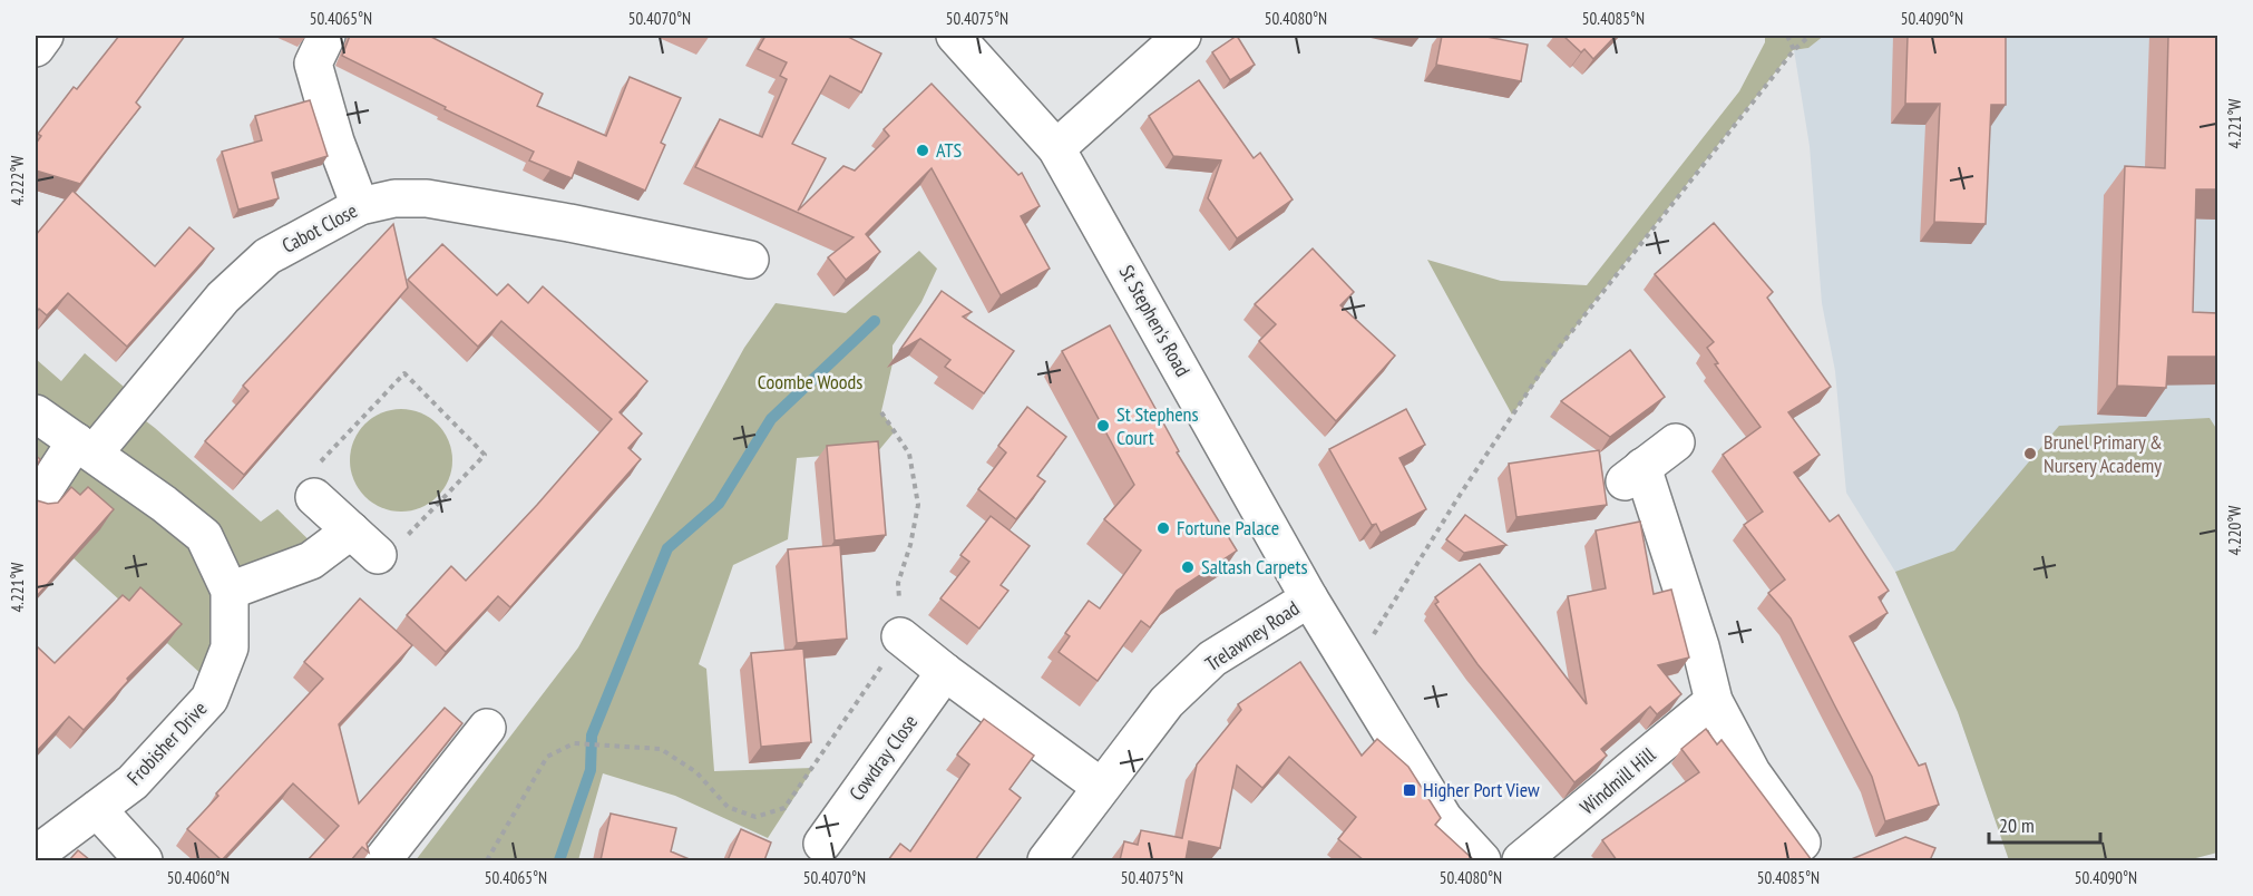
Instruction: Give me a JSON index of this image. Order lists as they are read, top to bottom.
{
  "streets": {
    "street": [
      "Cabot Close",
      "St Stephen's Road",
      "Trelawney Road",
      "Frobisher Drive",
      "Cowdray Close",
      "Windmill Hill"
    ]
  },
  "crossings": [
    ["Cabot Close", "Frobisher Drive"],
    ["St Stephen's Road", "Trelawney Road"]
  ],
  "parks": ["Coombe Woods"],
  "places": {
    "other": [
      "ATS",
      "St Stephens Court",
      "Brunel Primary & Nursery Academy",
      "Fortune Palace",
      "Saltash Carpets"
    ],
    "transit": ["Higher Port View"]
  },
  "scale_bar": "20 m",
  "coordinates": [
    "50.4065°N",
    "50.4070°N",
    "50.4075°N",
    "50.4080°N",
    "50.4085°N",
    "50.4090°N",
    "4.221°W",
    "4.222°W",
    "4.220°W",
    "50.4060°N"
  ]
}
